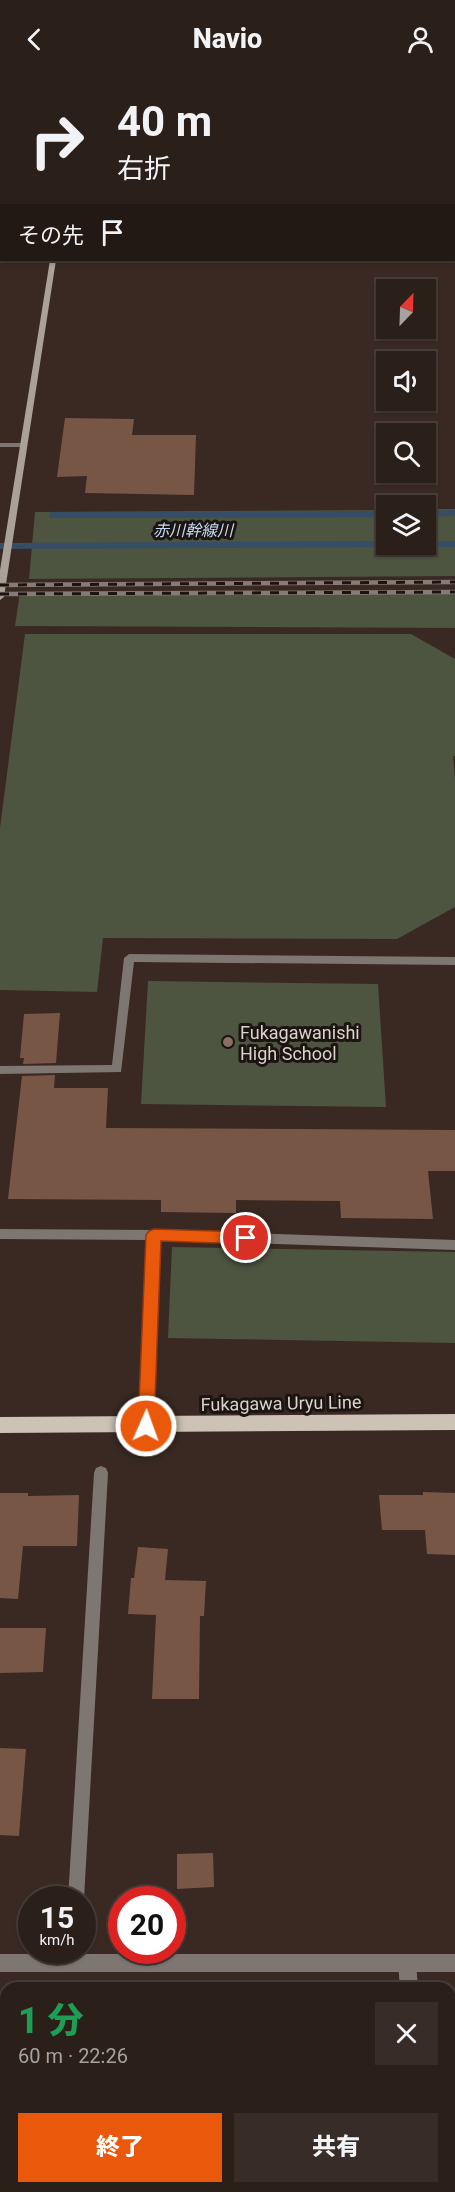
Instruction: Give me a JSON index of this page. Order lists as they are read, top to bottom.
{
  "streets": {
    "main road": ["Fukagawa Uryu Line"]
  },
  "water": ["赤川幹線川"],
  "places": ["Fukagawanishi High School"],
  "north": "top right",
  "page": {
    "header": "Navio",
    "turn": ["40 m", "右折"],
    "then": "その先",
    "speed": "15 km/h",
    "limit": "20",
    "heading": ["1 分", "60 m · 22:26"],
    "buttons": ["終了", "共有"]
  }
}
